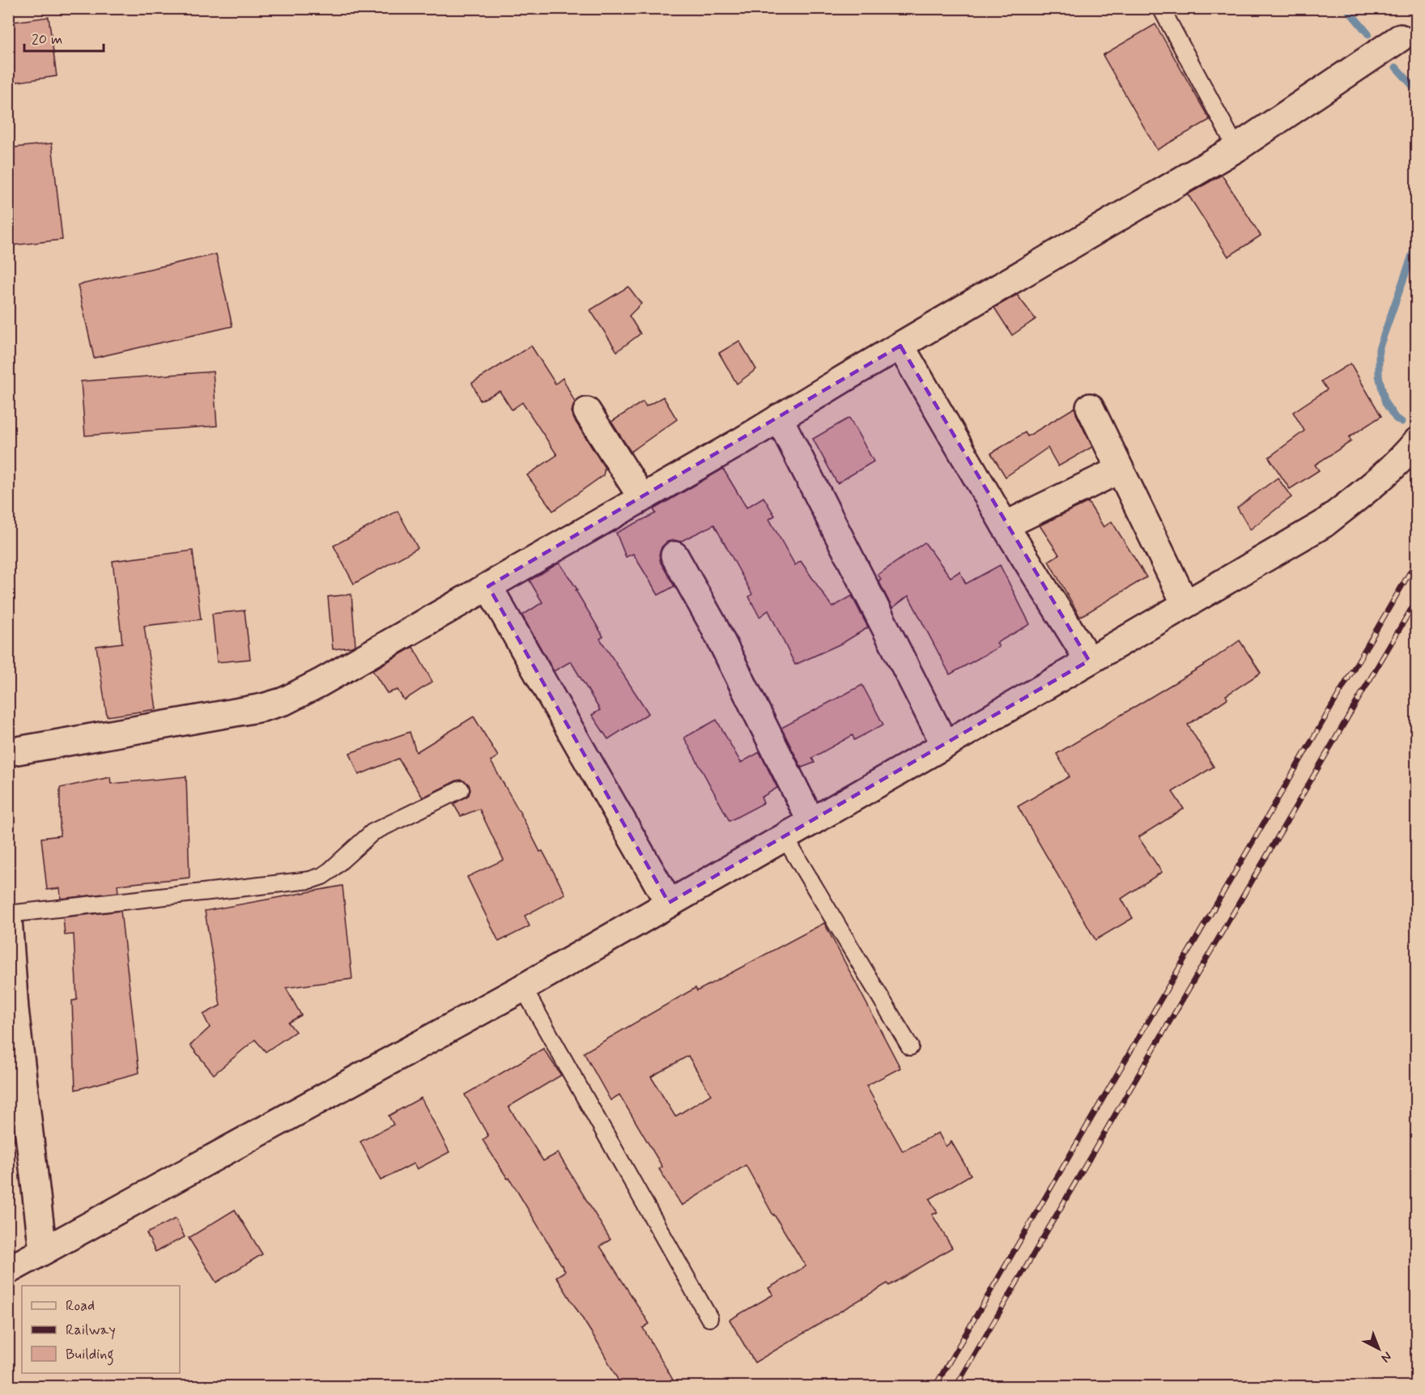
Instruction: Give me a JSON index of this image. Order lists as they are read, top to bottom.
{
  "legend": ["Road", "Railway", "Building"],
  "scale_bar": "20 m",
  "north": "bottom right"
}
